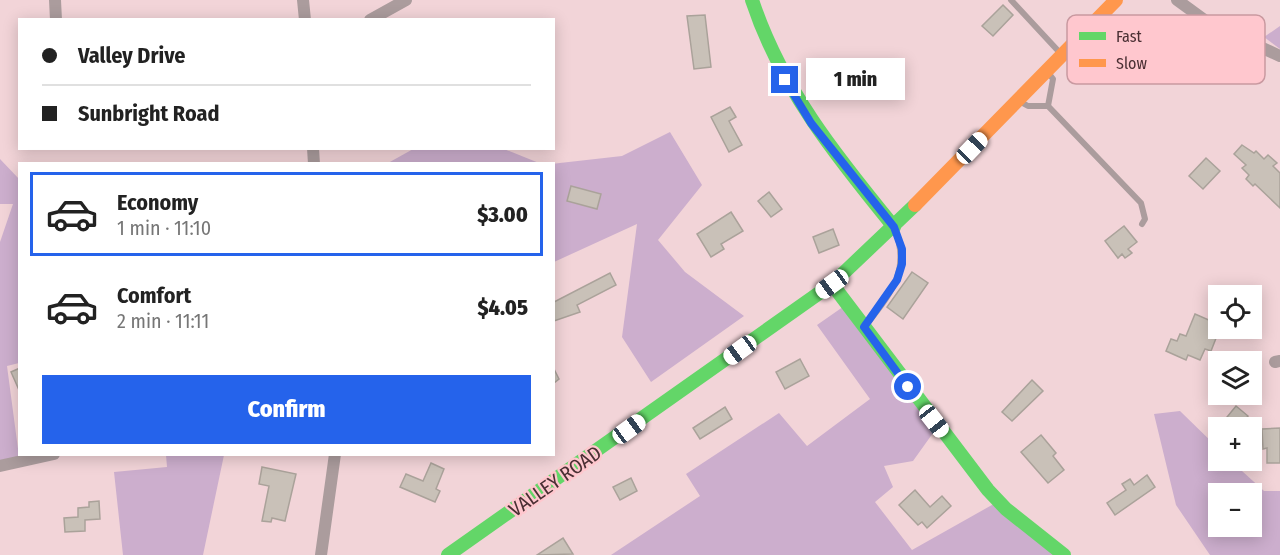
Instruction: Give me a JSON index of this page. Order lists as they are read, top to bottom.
{
  "streets": {
    "main road": ["VALLEY ROAD"]
  },
  "legend": ["Fast", "Slow"],
  "page": {
    "banner": ["Valley Drive", "Sunbright Road"],
    "bubble": "1 min",
    "list": [
      {
        "name": "Economy",
        "note": "1 min · 11:10",
        "value": "$3.00"
      },
      {
        "name": "Comfort",
        "note": "2 min · 11:11",
        "value": "$4.05"
      }
    ],
    "map_buttons": ["+", "−"],
    "buttons": "Confirm"
  }
}
